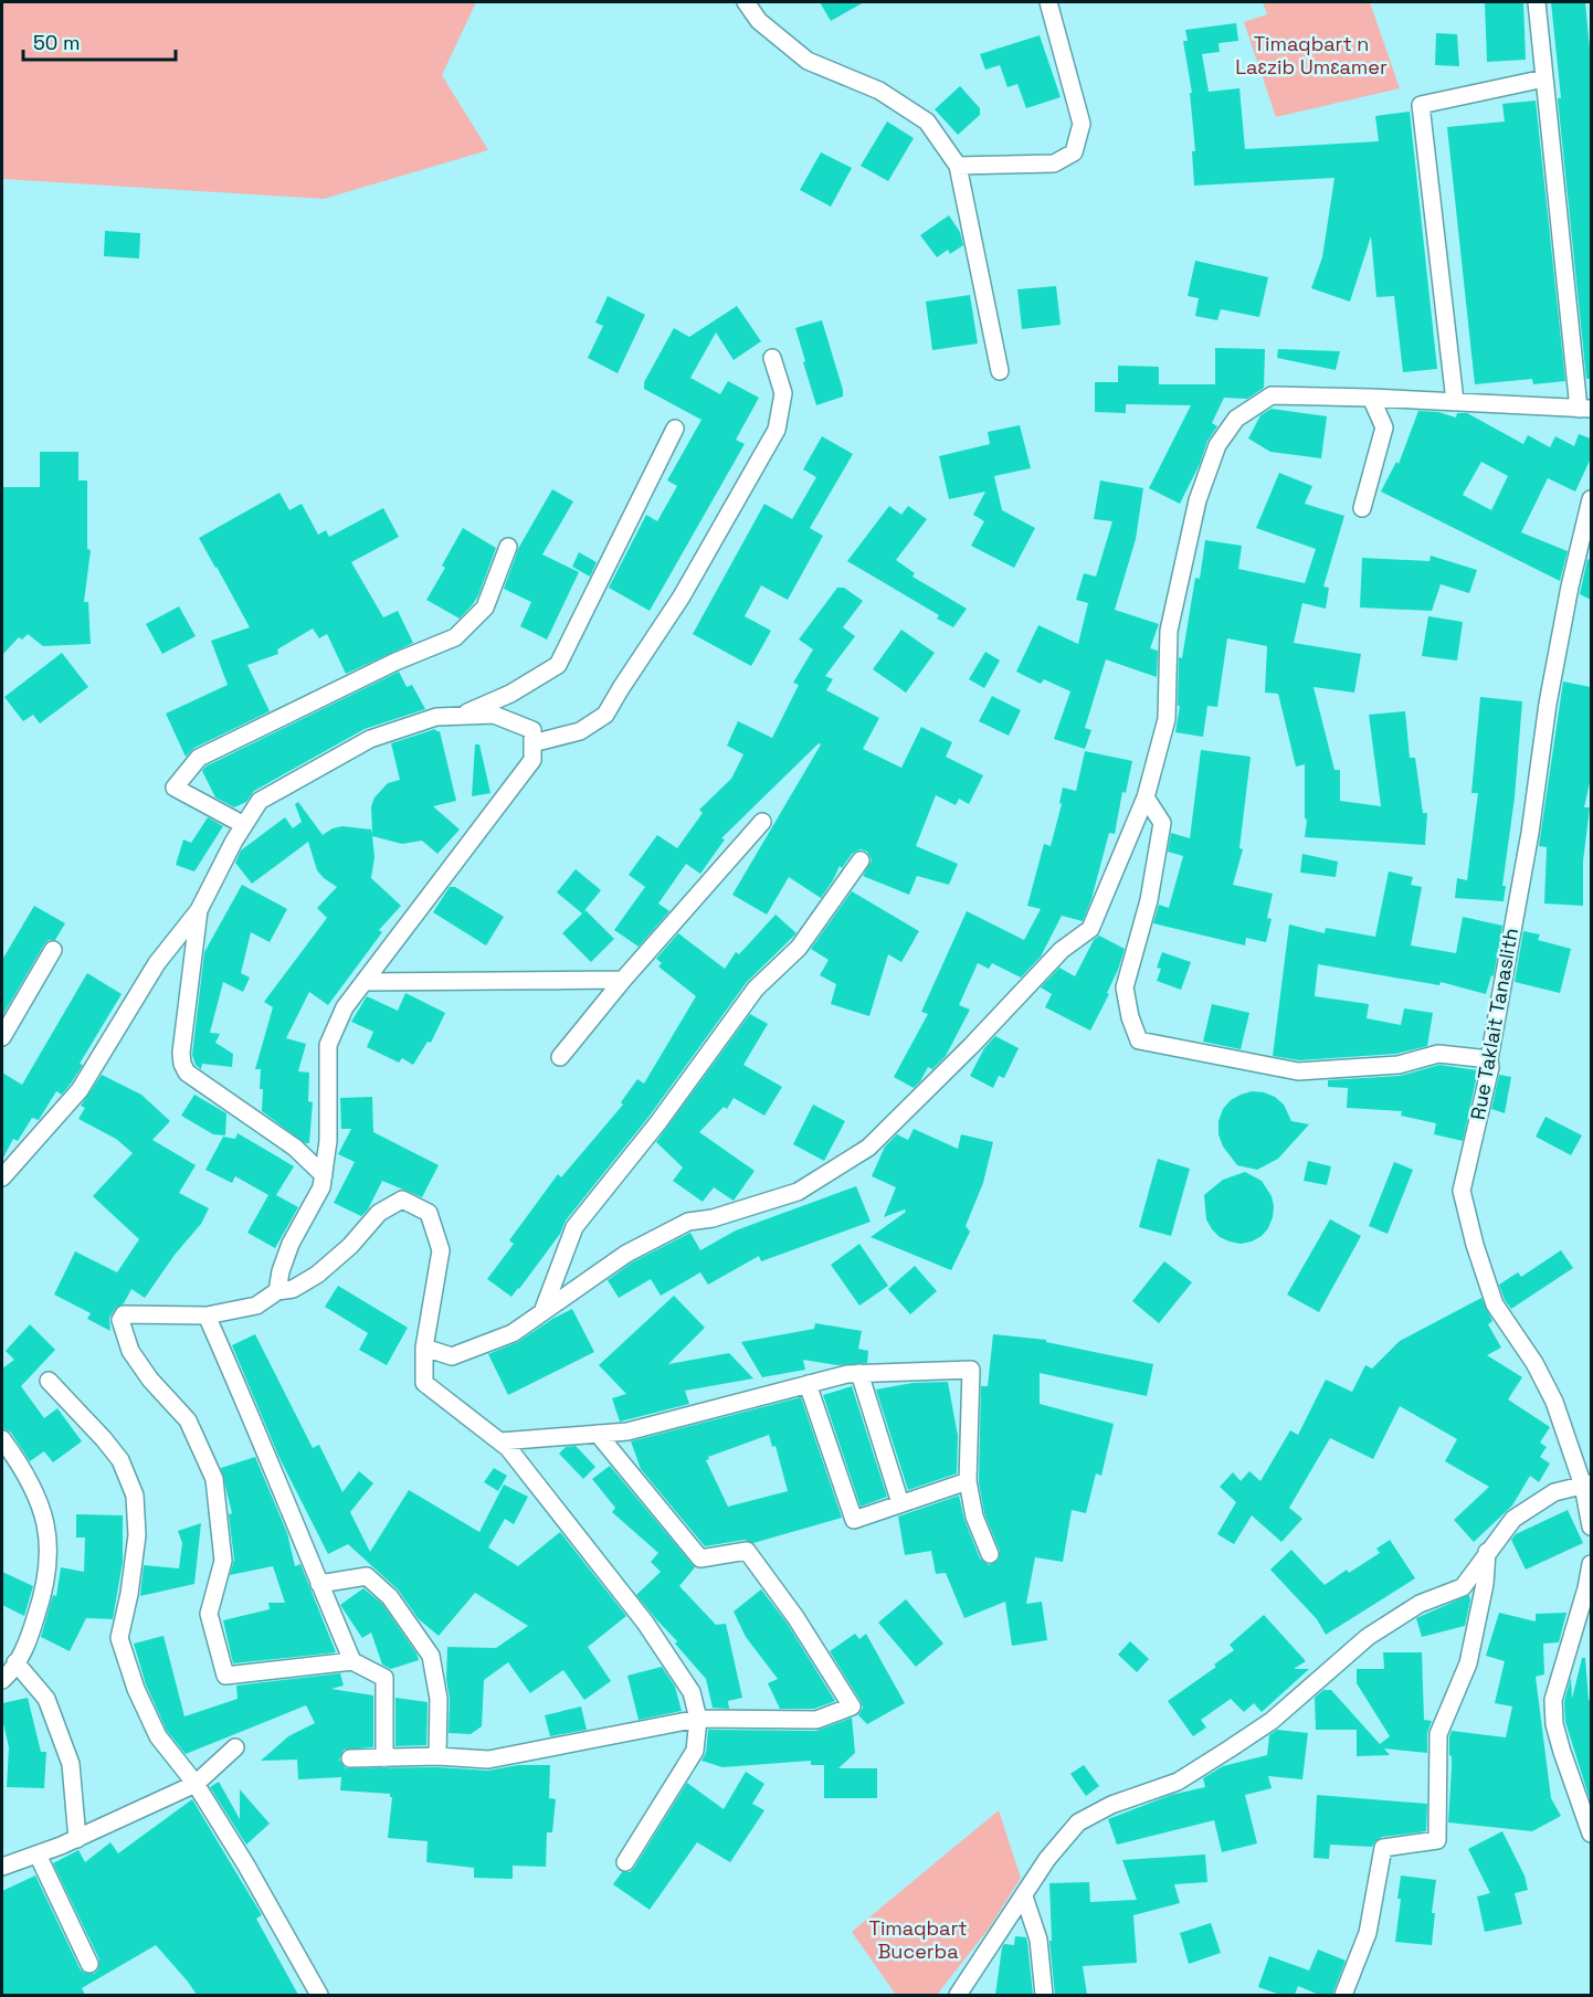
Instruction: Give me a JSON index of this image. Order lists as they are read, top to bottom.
{
  "streets": {
    "street": ["Rue Taklait Tanaslith"]
  },
  "parks": ["Timaqbart n Laɛzib Umɛamer", "Timaqbart Bucerba"],
  "scale_bar": "50 m"
}
